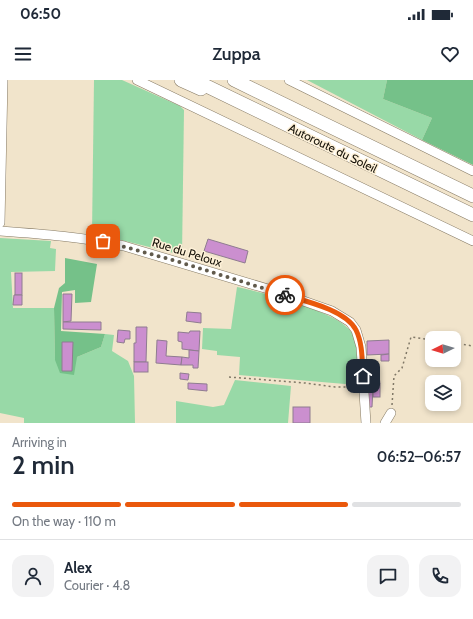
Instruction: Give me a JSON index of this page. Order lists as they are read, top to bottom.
{
  "streets": {
    "highway": ["Autoroute du Soleil"],
    "street": ["Rue du Peloux"]
  },
  "north": "left",
  "page": {
    "status": "06:50",
    "header": "Zuppa",
    "heading": ["2 min", "Arriving in", "06:52–06:57"],
    "panel": ["Alex", "Courier · 4.8"],
    "bar": "On the way · 110 m"
  }
}
